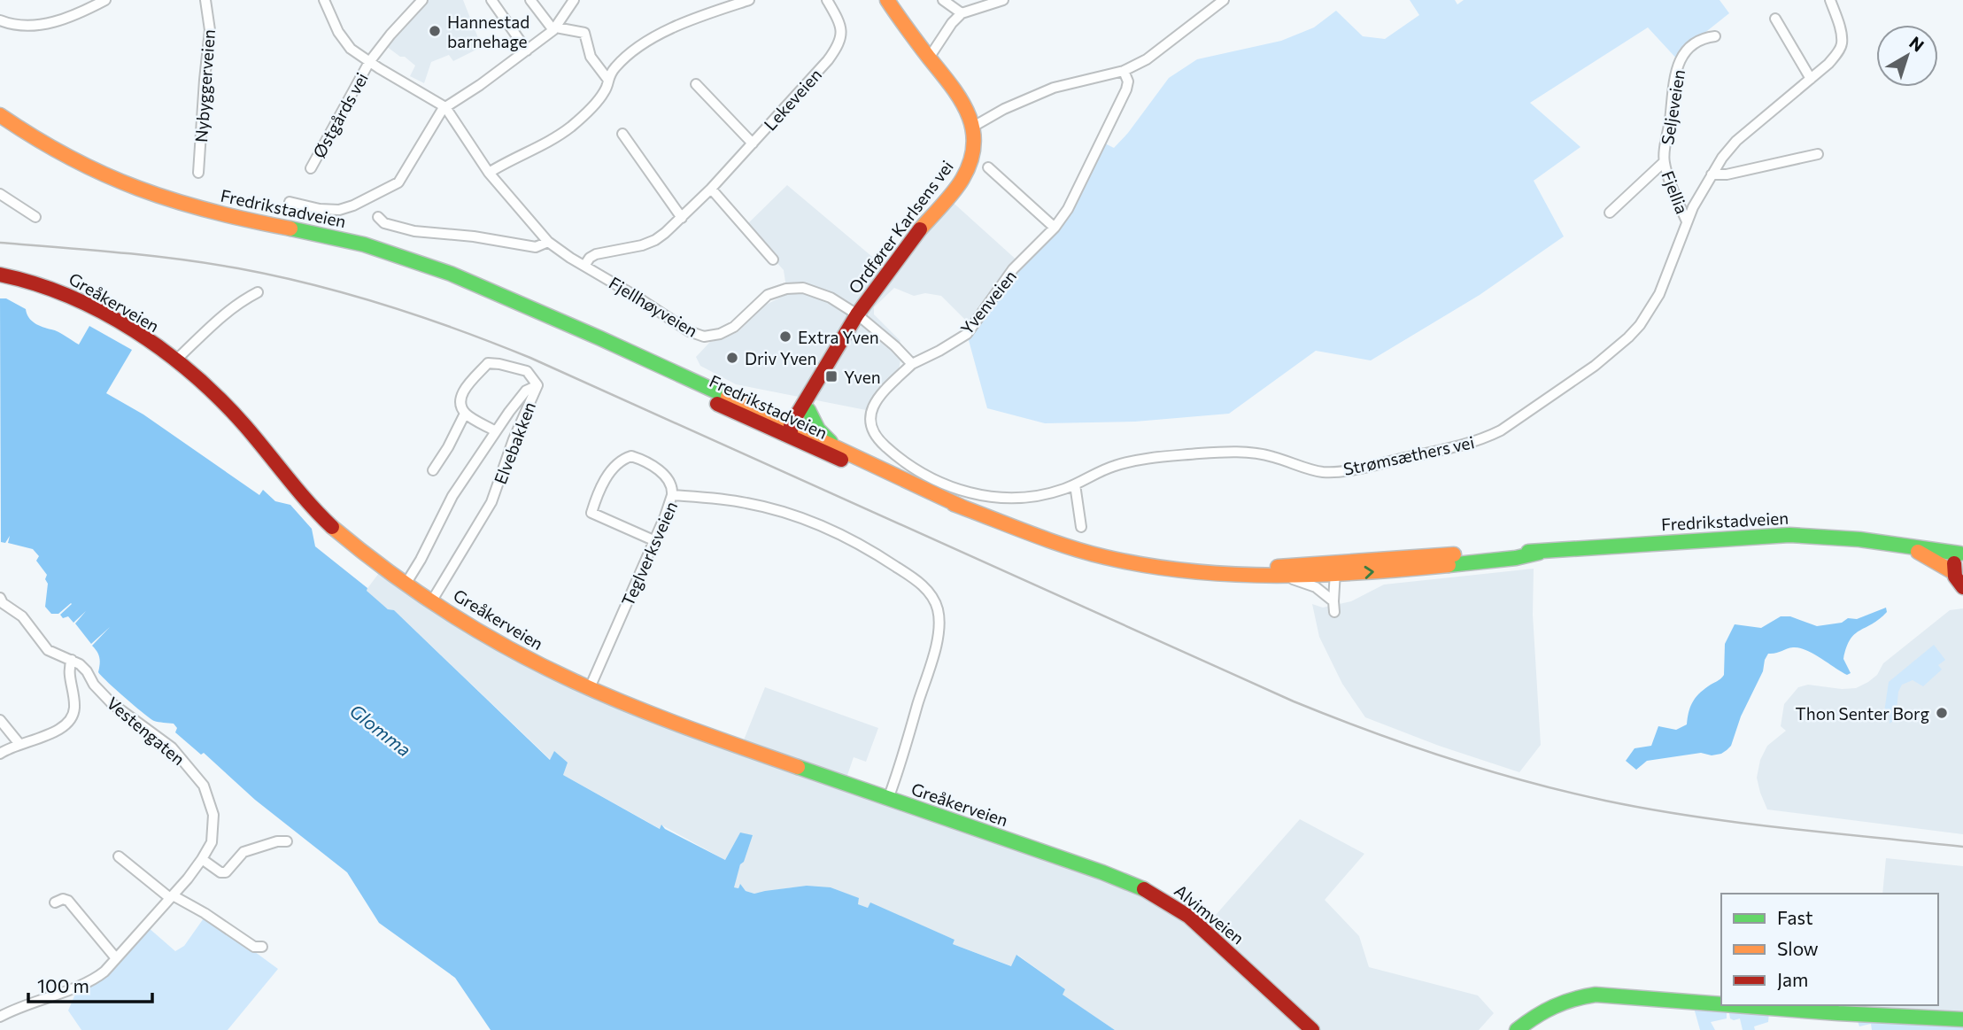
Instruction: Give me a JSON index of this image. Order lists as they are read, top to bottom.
{
  "streets": {
    "main road": [
      "Fredrikstadveien",
      "Ordfører Karlsens vei",
      "Greåkerveien",
      "Alvimveien"
    ],
    "street": [
      "Nybyggerveien",
      "Lekeveien",
      "Seljeveien",
      "Østgårds vei",
      "Fjellia",
      "Yvenveien",
      "Fjellhøyveien",
      "Elvebakken",
      "Strømsæthers vei",
      "Teglverksveien",
      "Vestengaten"
    ]
  },
  "crossings": [
    ["Lekeveien", "Fjellhøyveien"],
    ["Seljeveien", "Fjellia"],
    ["Østgårds vei", "Fjellhøyveien"],
    ["Fjellia", "Strømsæthers vei"],
    ["Fredrikstadveien", "Ordfører Karlsens vei"],
    ["Ordfører Karlsens vei", "Fjellhøyveien"],
    ["Greåkerveien", "Elvebakken"],
    ["Greåkerveien", "Teglverksveien"],
    ["Greåkerveien", "Alvimveien"],
    ["Yvenveien", "Strømsæthers vei"]
  ],
  "water": ["Glomma"],
  "places": {
    "other": [
      "Hannestad barnehage",
      "Extra Yven",
      "Driv Yven",
      "Thon Senter Borg"
    ],
    "transit": ["Yven"]
  },
  "legend": ["Fast", "Slow", "Jam"],
  "scale_bar": "100 m",
  "north": "top right"
}
